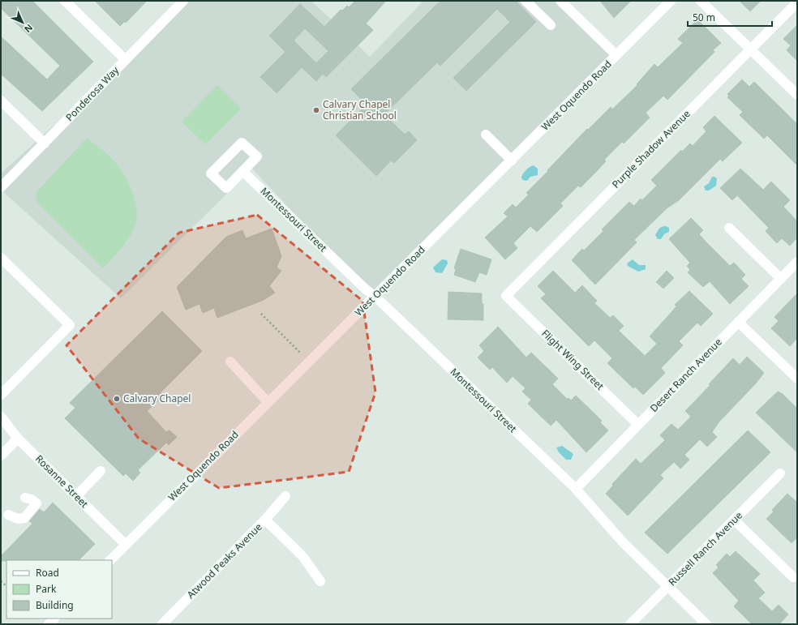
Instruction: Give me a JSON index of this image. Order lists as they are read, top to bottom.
{
  "streets": {
    "street": [
      "Ponderosa Way",
      "West Oquendo Road",
      "Purple Shadow Avenue",
      "Montessouri Street",
      "Flight Wing Street",
      "Desert Ranch Avenue",
      "Rosanne Street",
      "Russell Ranch Avenue",
      "Atwood Peaks Avenue"
    ]
  },
  "crossings": [
    ["West Oquendo Road", "Montessouri Street"],
    ["West Oquendo Road", "Rosanne Street"],
    ["Purple Shadow Avenue", "Flight Wing Street"],
    ["Montessouri Street", "Desert Ranch Avenue"],
    ["Montessouri Street", "Russell Ranch Avenue"],
    ["Flight Wing Street", "Desert Ranch Avenue"]
  ],
  "places": ["Calvary Chapel Christian School", "Calvary Chapel"],
  "legend": ["Road", "Park", "Building"],
  "scale_bar": "50 m",
  "north": "bottom right"
}
